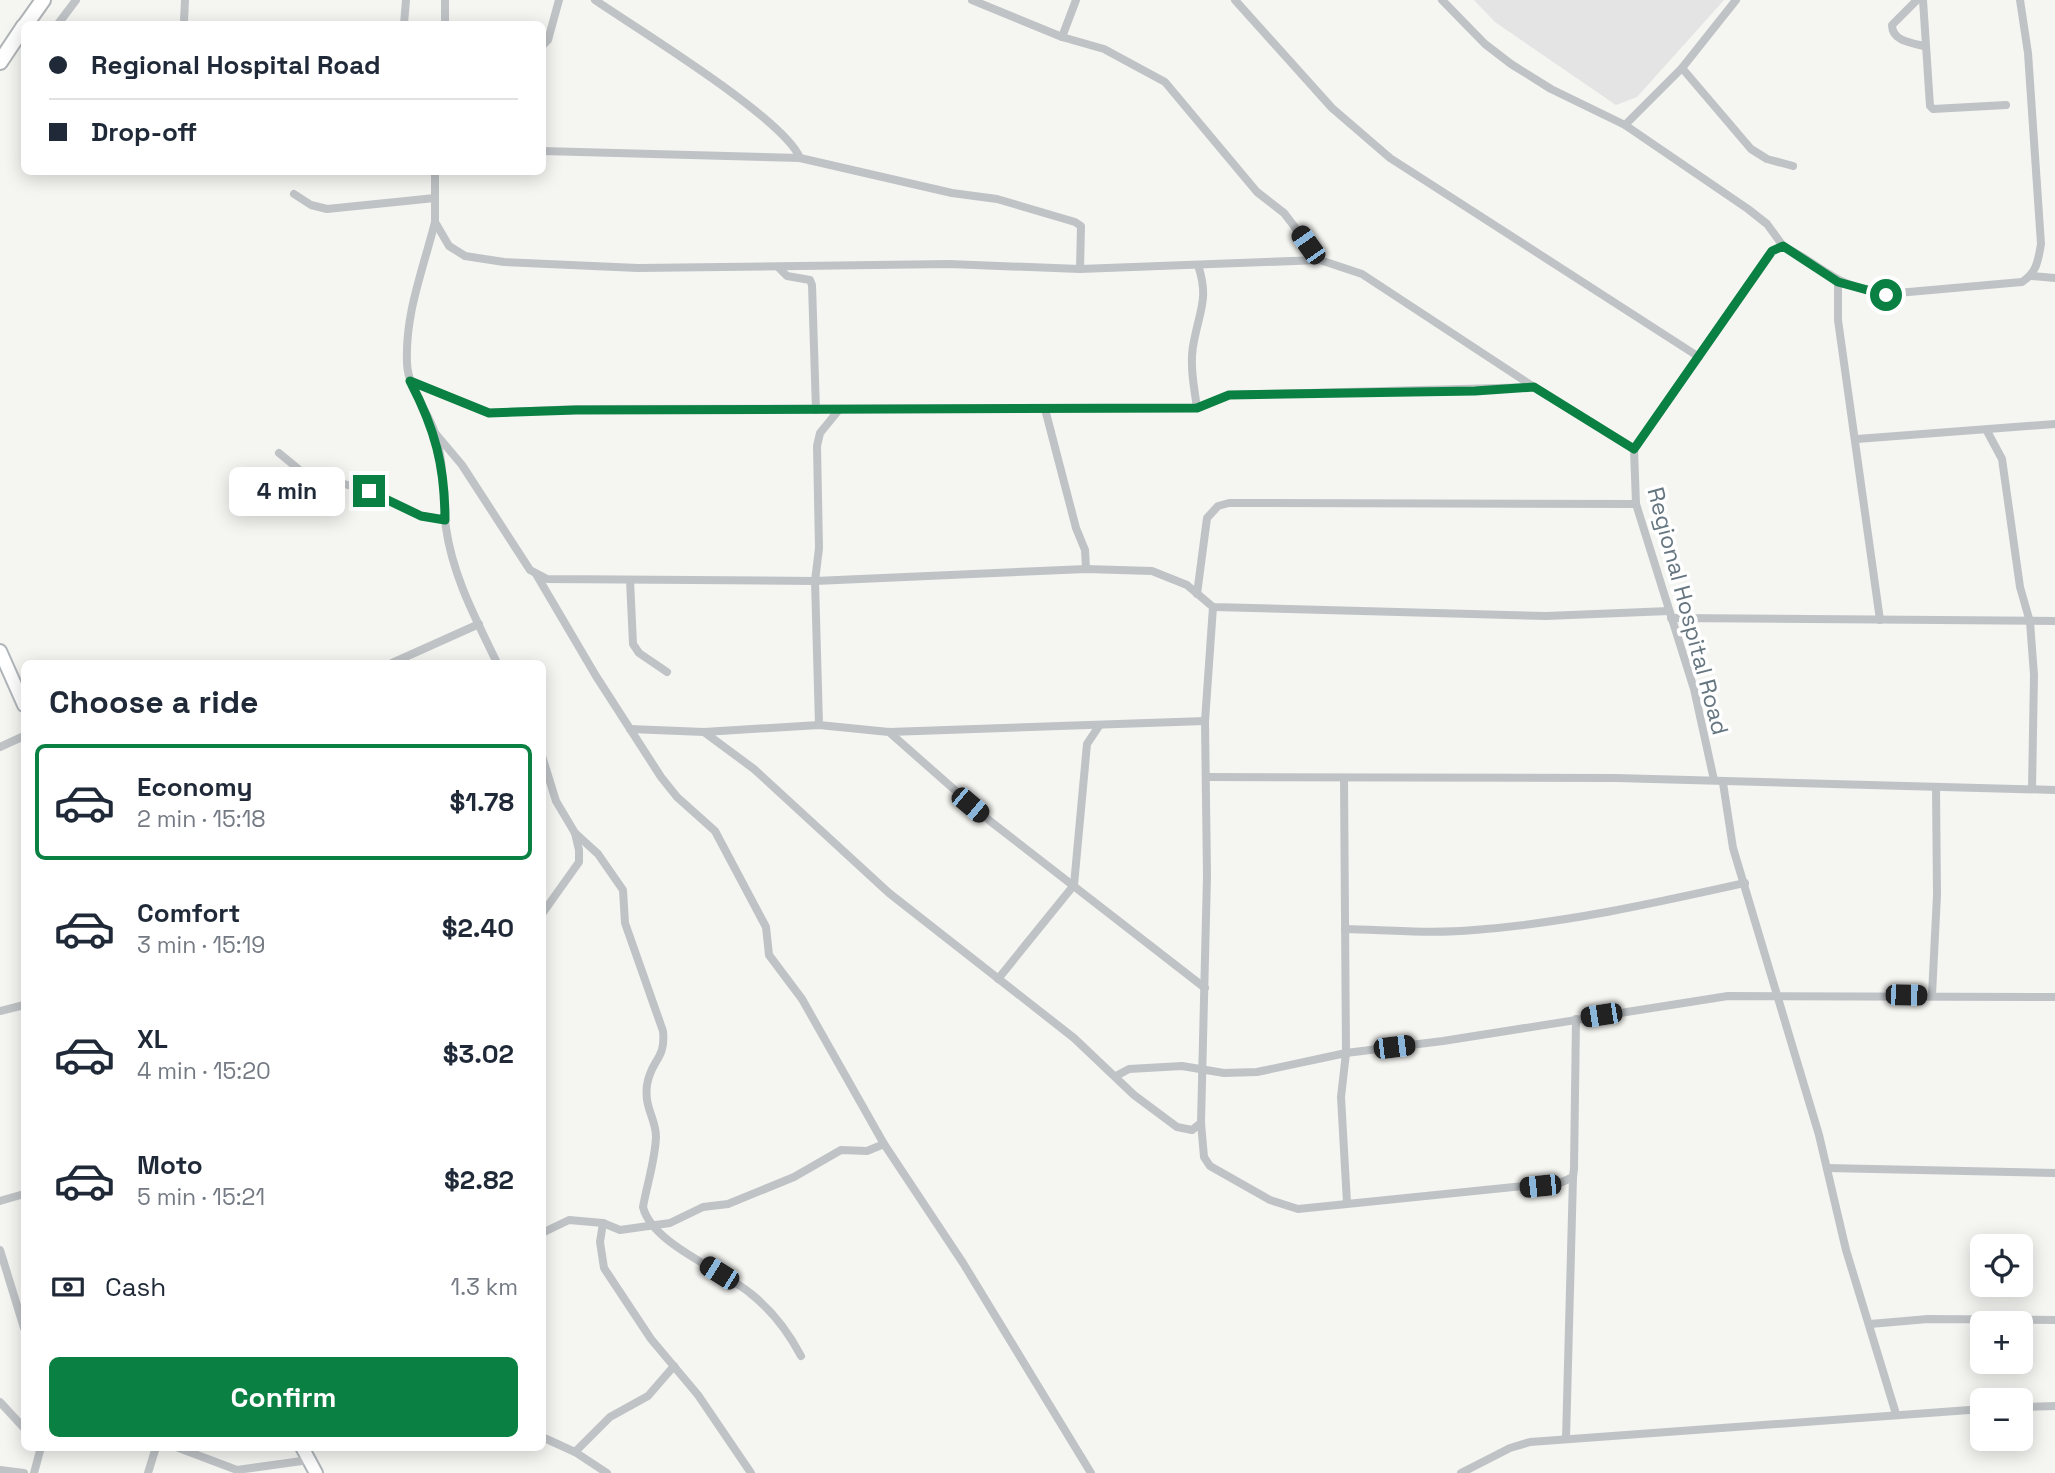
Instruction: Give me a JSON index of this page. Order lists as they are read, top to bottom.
{
  "streets": {
    "street": ["Regional Hospital Road"]
  },
  "page": {
    "banner": ["Regional Hospital Road", "Drop-off"],
    "bubble": "4 min",
    "heading": "Choose a ride",
    "list": [
      {
        "name": "Economy",
        "note": "2 min · 15:18",
        "value": "$1.78"
      },
      {
        "name": "Comfort",
        "note": "3 min · 15:19",
        "value": "$2.40"
      },
      {
        "name": "XL",
        "note": "4 min · 15:20",
        "value": "$3.02"
      },
      {
        "name": "Moto",
        "note": "5 min · 15:21",
        "value": "$2.82"
      }
    ],
    "map_buttons": ["+", "−"],
    "pay": ["Cash", "1.3 km"],
    "buttons": "Confirm"
  }
}
